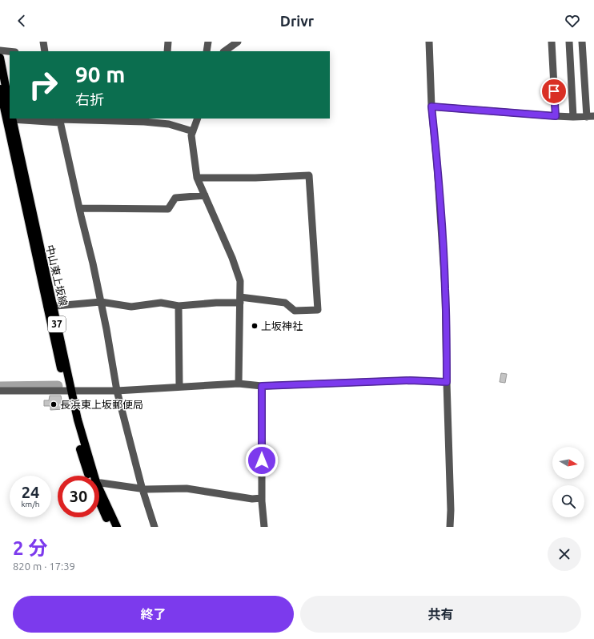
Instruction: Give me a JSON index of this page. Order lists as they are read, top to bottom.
{
  "streets": {
    "main road": ["中山東上坂線", "37"]
  },
  "places": ["上坂神社", "長浜東上坂郵便局"],
  "north": "right",
  "page": {
    "header": "Drivr",
    "turn": ["90 m", "右折"],
    "speed": "24 km/h",
    "limit": "30",
    "heading": ["2 分", "820 m · 17:39"],
    "buttons": ["終了", "共有"]
  }
}
